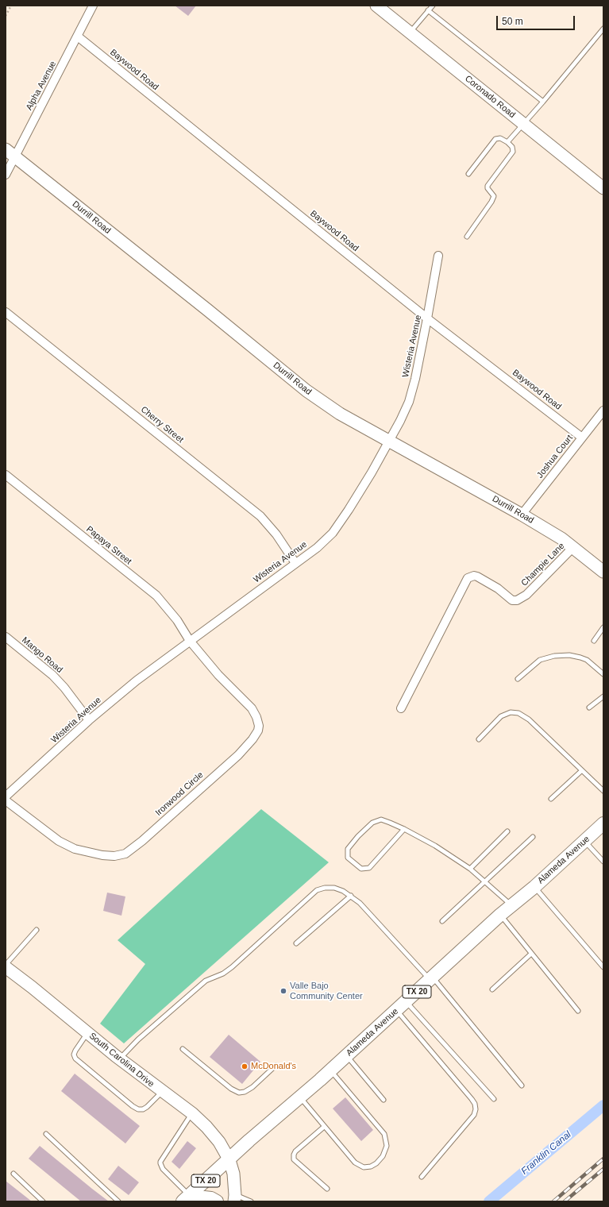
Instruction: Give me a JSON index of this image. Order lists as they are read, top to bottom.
{
  "streets": {
    "main road": ["Alameda Avenue", "TX 20"],
    "street": [
      "Baywood Road",
      "Alpha Avenue",
      "Coronado Road",
      "Durrill Road",
      "Wisteria Avenue",
      "Cherry Street",
      "Joshua Court",
      "Papaya Street",
      "Champie Lane",
      "Mango Road",
      "Ironwood Circle",
      "South Carolina Drive"
    ]
  },
  "crossings": [
    ["Baywood Road", "Alpha Avenue"],
    ["Baywood Road", "Wisteria Avenue"],
    ["Baywood Road", "Joshua Court"],
    ["Alpha Avenue", "Durrill Road"],
    ["Durrill Road", "Wisteria Avenue"],
    ["Durrill Road", "Joshua Court"],
    ["Durrill Road", "Champie Lane"],
    ["Wisteria Avenue", "Cherry Street"],
    ["Wisteria Avenue", "Papaya Street"],
    ["Wisteria Avenue", "Mango Road"],
    ["Wisteria Avenue", "Ironwood Circle"],
    ["Papaya Street", "Ironwood Circle"],
    ["Alameda Avenue", "South Carolina Drive"]
  ],
  "water": ["Franklin Canal"],
  "places": ["Valle Bajo Community Center", "McDonald's"],
  "scale_bar": "50 m"
}
